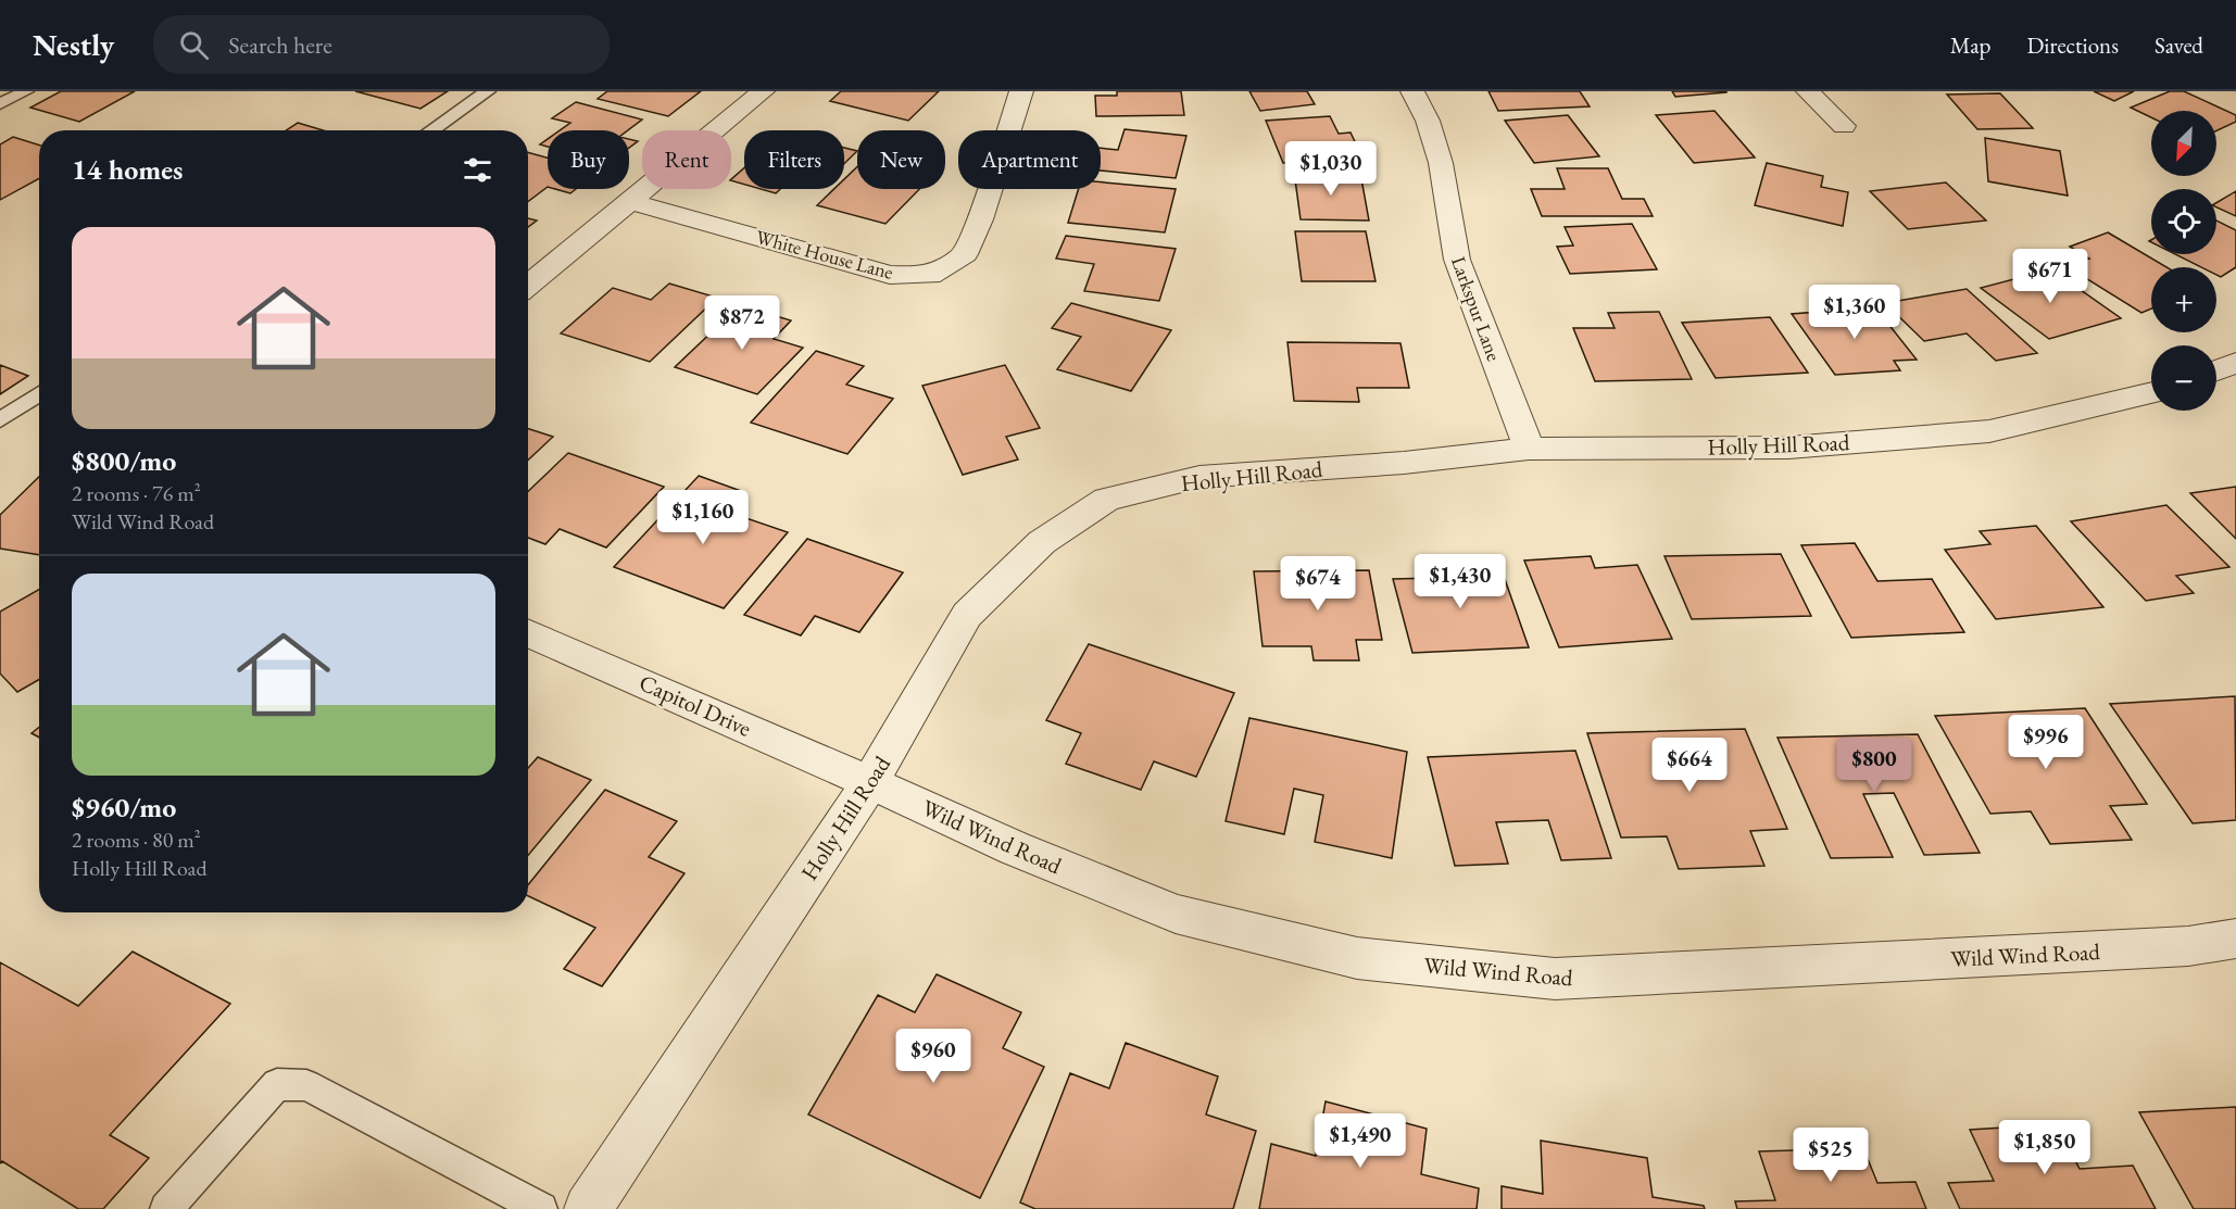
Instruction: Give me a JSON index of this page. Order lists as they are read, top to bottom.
{
  "streets": {
    "street": [
      "White House Lane",
      "Larkspur Lane",
      "Holly Hill Road",
      "Capitol Drive",
      "Wild Wind Road"
    ]
  },
  "crossings": [
    ["Larkspur Lane", "Holly Hill Road"],
    ["Holly Hill Road", "Capitol Drive"],
    ["Holly Hill Road", "Wild Wind Road"],
    ["Capitol Drive", "Wild Wind Road"]
  ],
  "north": "bottom left",
  "page": {
    "header": "Nestly",
    "search": "Search here",
    "nav": ["Map", "Directions", "Saved"],
    "map_buttons": ["+", "−"],
    "chip": [
      "Buy",
      "Rent",
      "Filters",
      "New",
      "Apartment"
    ],
    "heading": "14 homes",
    "price": [
      "$1,030",
      "$671",
      "$1,360",
      "$872",
      "$1,160",
      "$1,430",
      "$674",
      "$996",
      "$664",
      "$800",
      "$960",
      "$1,490",
      "$1,850",
      "$525"
    ],
    "list": [
      {
        "name": "$800/mo",
        "note": "2 rooms · 76 m² · Wild Wind Road"
      },
      {
        "name": "$960/mo",
        "note": "2 rooms · 80 m² · Holly Hill Road"
      }
    ]
  }
}
